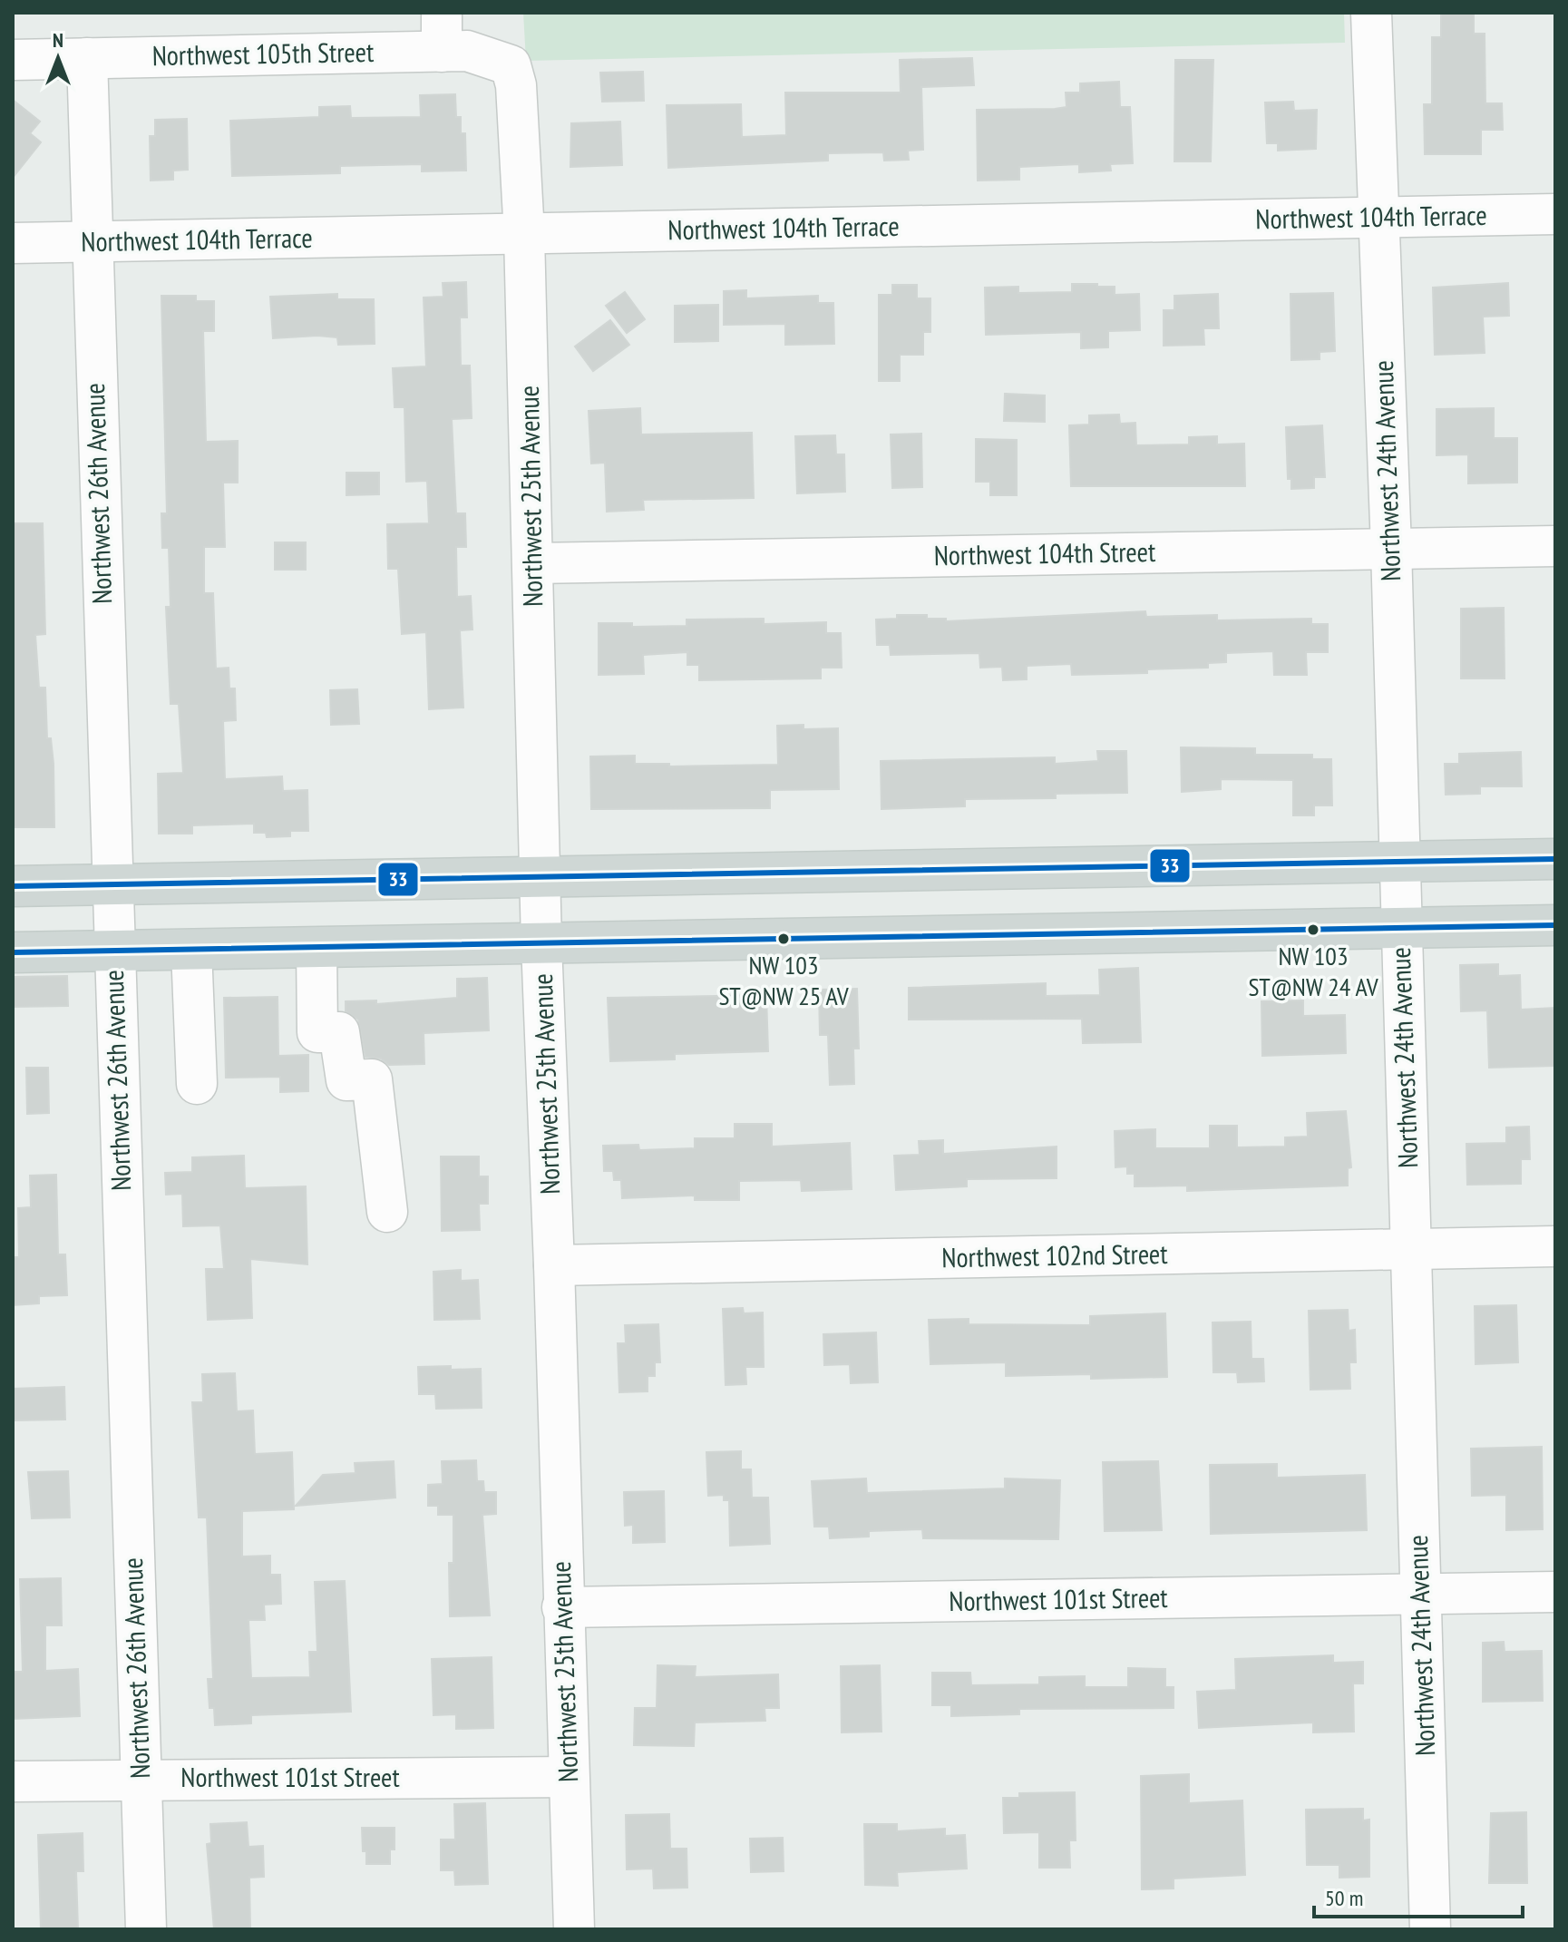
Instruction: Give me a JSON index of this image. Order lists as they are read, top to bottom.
{
  "streets": {
    "street": [
      "Northwest 105th Street",
      "Northwest 104th Terrace",
      "Northwest 24th Avenue",
      "Northwest 26th Avenue",
      "Northwest 25th Avenue",
      "Northwest 104th Street",
      "Northwest 102nd Street",
      "Northwest 101st Street"
    ]
  },
  "crossings": [
    ["Northwest 105th Street", "Northwest 26th Avenue"],
    ["Northwest 105th Street", "Northwest 25th Avenue"],
    ["Northwest 104th Terrace", "Northwest 24th Avenue"],
    ["Northwest 104th Terrace", "Northwest 26th Avenue"],
    ["Northwest 104th Terrace", "Northwest 25th Avenue"],
    ["Northwest 24th Avenue", "Northwest 104th Street"],
    ["Northwest 24th Avenue", "Northwest 102nd Street"],
    ["Northwest 24th Avenue", "Northwest 101st Street"],
    ["Northwest 26th Avenue", "Northwest 101st Street"],
    ["Northwest 25th Avenue", "Northwest 104th Street"],
    ["Northwest 25th Avenue", "Northwest 102nd Street"],
    ["Northwest 25th Avenue", "Northwest 101st Street"]
  ],
  "places": ["NW 103 ST@NW 24 AV", "NW 103 ST@NW 25 AV"],
  "lines": ["transit line 33"],
  "scale_bar": "50 m",
  "north": "top"
}
